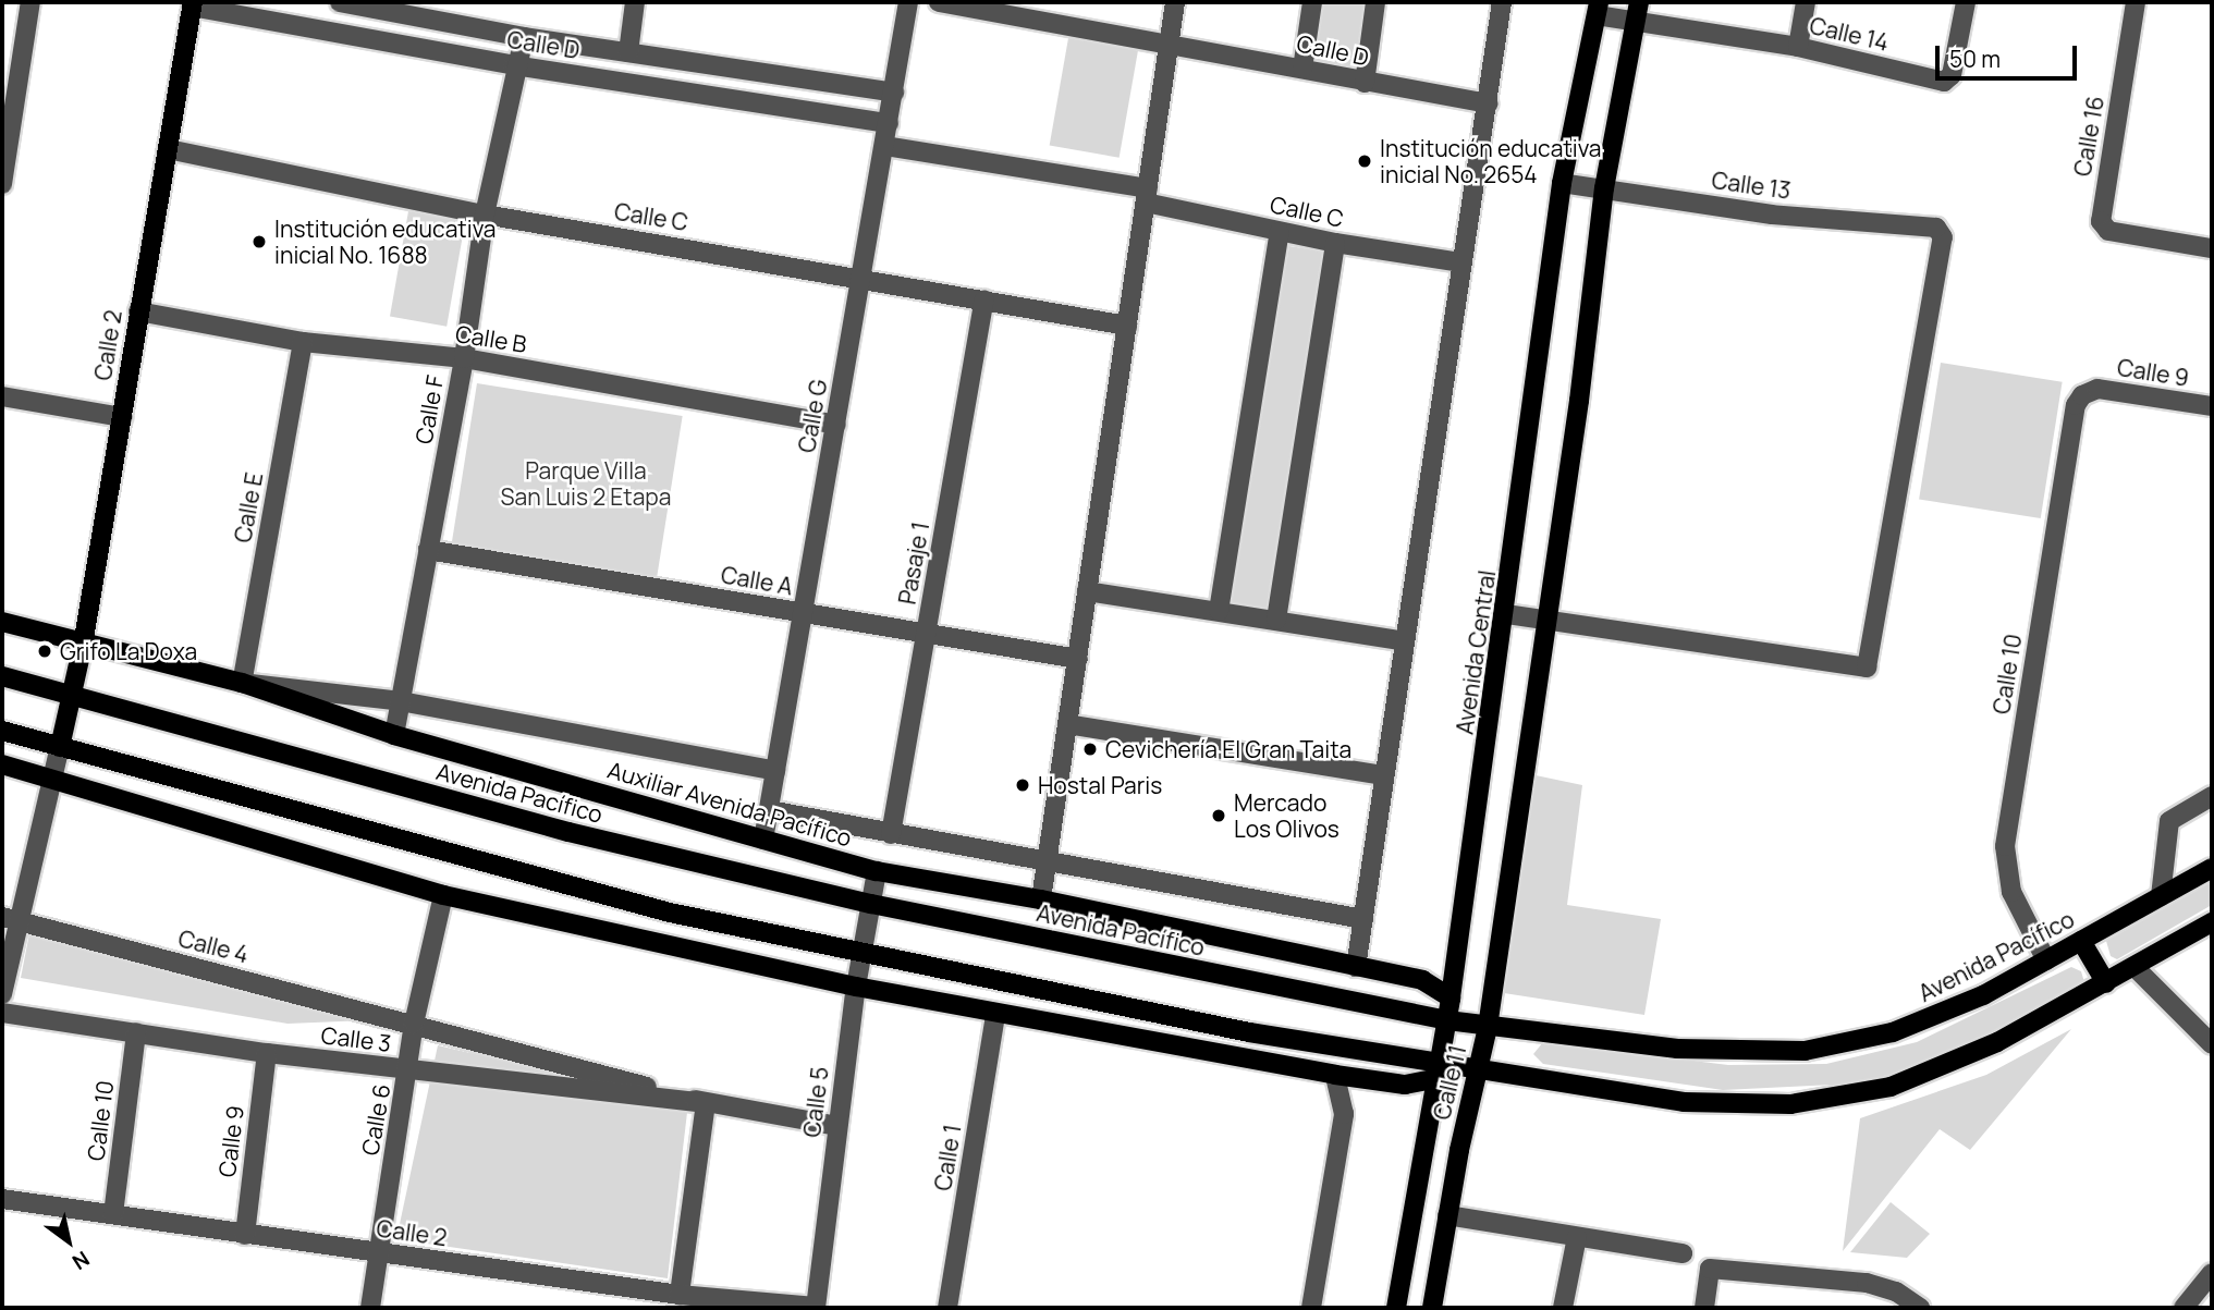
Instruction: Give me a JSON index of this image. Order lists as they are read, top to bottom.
{
  "streets": {
    "main road": [
      "Calle 2",
      "Avenida Central",
      "Avenida Pacífico",
      "Auxiliar Avenida Pacífico",
      "Calle 11"
    ],
    "street": [
      "Calle 14",
      "Calle D",
      "Calle 16",
      "Calle 13",
      "Calle C",
      "Calle B",
      "Calle 9",
      "Calle F",
      "Calle G",
      "Calle E",
      "Pasaje 1",
      "Calle A",
      "Calle 10",
      "Calle 4",
      "Calle 3",
      "Calle 5",
      "Calle 6",
      "Calle 1"
    ]
  },
  "crossings": [
    ["Calle 14", "Avenida Central"],
    ["Calle D", "Calle 2"],
    ["Calle D", "Calle F"],
    ["Calle D", "Calle G"],
    ["Calle 13", "Avenida Central"],
    ["Calle C", "Calle 2"],
    ["Calle C", "Calle F"],
    ["Calle C", "Calle G"],
    ["Calle C", "Pasaje 1"],
    ["Calle B", "Calle 2"],
    ["Calle B", "Calle F"],
    ["Calle B", "Calle G"],
    ["Calle B", "Calle E"],
    ["Calle 2", "Calle 9"],
    ["Calle 2", "Calle 10"],
    ["Calle 2", "Avenida Pacífico"],
    ["Calle 2", "Auxiliar Avenida Pacífico"],
    ["Calle 2", "Calle 5"],
    ["Calle 2", "Calle 6"],
    ["Calle 9", "Calle 10"],
    ["Calle 9", "Calle 3"],
    ["Calle F", "Calle A"],
    ["Calle F", "Auxiliar Avenida Pacífico"],
    ["Calle G", "Calle A"],
    ["Calle G", "Auxiliar Avenida Pacífico"],
    ["Calle E", "Auxiliar Avenida Pacífico"],
    ["Pasaje 1", "Calle A"],
    ["Avenida Central", "Avenida Pacífico"],
    ["Avenida Central", "Auxiliar Avenida Pacífico"],
    ["Calle 10", "Avenida Pacífico"],
    ["Calle 10", "Calle 3"],
    ["Avenida Pacífico", "Calle 11"],
    ["Avenida Pacífico", "Calle 5"],
    ["Calle 4", "Calle 3"],
    ["Calle 4", "Calle 6"],
    ["Calle 3", "Calle 5"],
    ["Calle 3", "Calle 6"]
  ],
  "parks": ["Parque Villa San Luis 2 Etapa"],
  "places": [
    "Institución educativa inicial No. 2654",
    "Institución educativa inicial No. 1688",
    "Grifo La Doxa",
    "Cevichería El Gran Taita",
    "Hostal Paris",
    "Mercado Los Olivos"
  ],
  "scale_bar": "50 m",
  "north": "bottom right"
}
